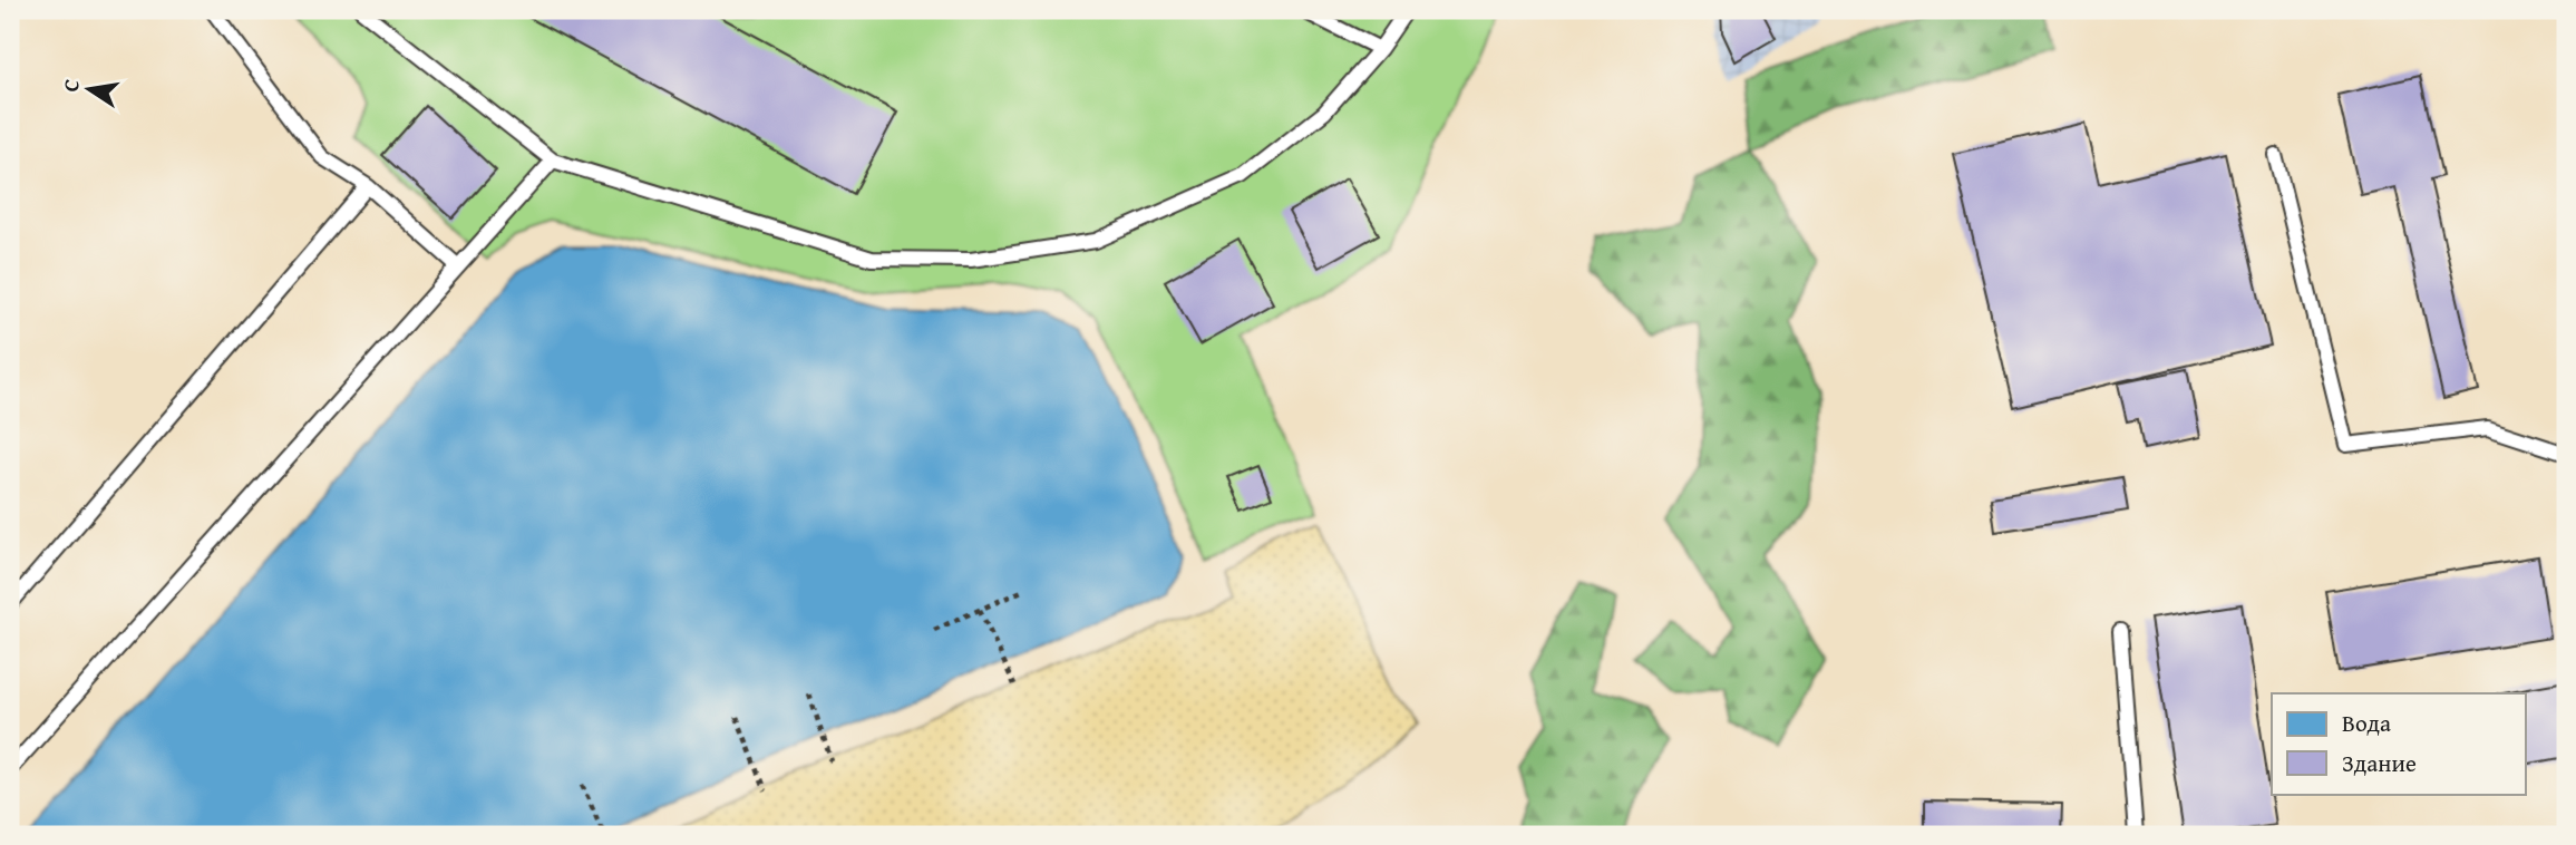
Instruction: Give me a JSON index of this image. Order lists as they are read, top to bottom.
{
  "legend": ["Вода", "Здание"],
  "north": "left"
}
